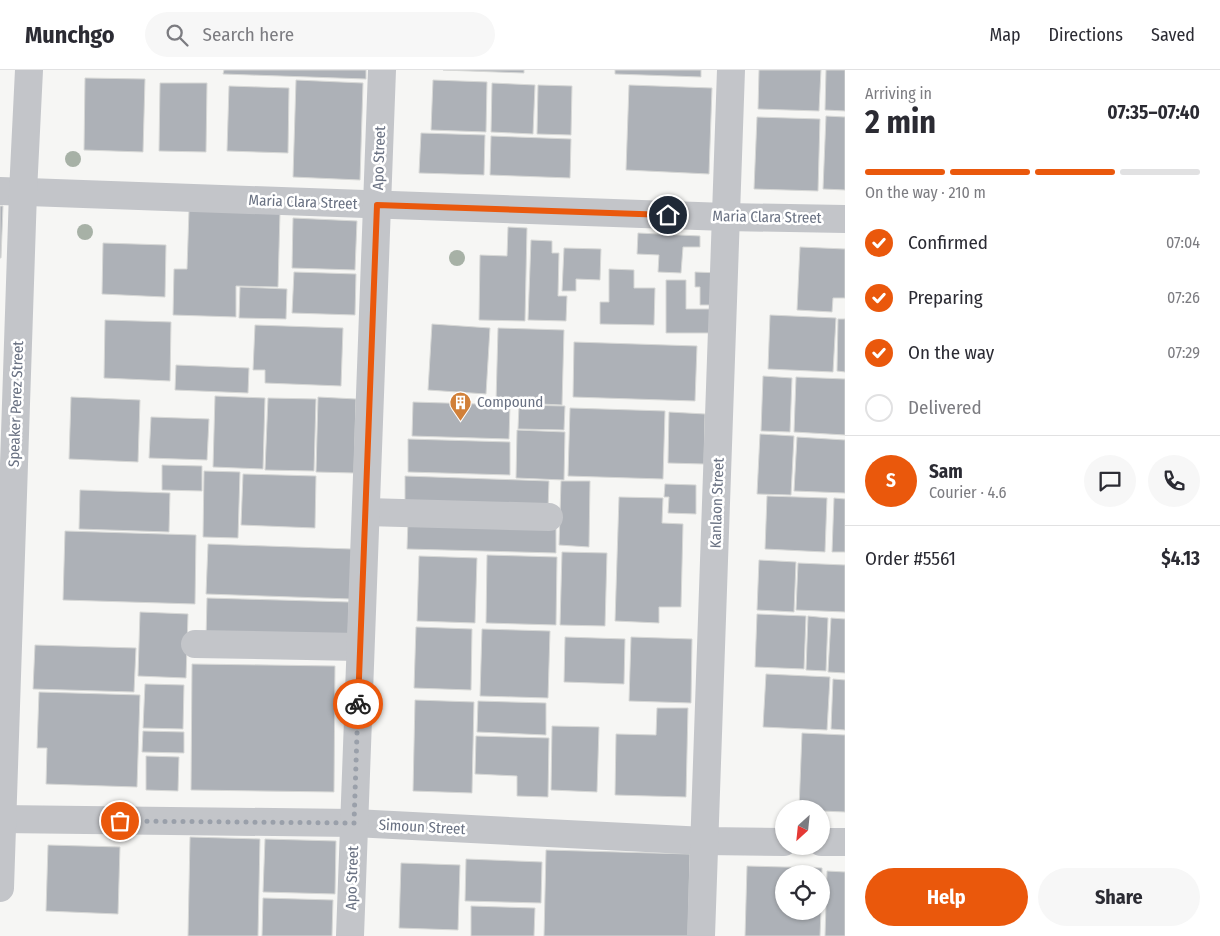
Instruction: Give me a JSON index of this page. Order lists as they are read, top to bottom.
{
  "streets": {
    "street": [
      "Apo Street",
      "Maria Clara Street",
      "Speaker Perez Street",
      "Kanlaon Street",
      "Simoun Street"
    ]
  },
  "crossings": [
    ["Apo Street", "Maria Clara Street"],
    ["Apo Street", "Simoun Street"],
    ["Maria Clara Street", "Speaker Perez Street"],
    ["Maria Clara Street", "Kanlaon Street"],
    ["Speaker Perez Street", "Simoun Street"],
    ["Kanlaon Street", "Simoun Street"]
  ],
  "places": {
    "building": ["Compound"]
  },
  "north": "bottom left",
  "page": {
    "header": "Munchgo",
    "search": "Search here",
    "nav": ["Map", "Directions", "Saved"],
    "heading": ["2 min", "Arriving in", "07:35–07:40"],
    "panel": [
      "Sam",
      "Courier · 4.6",
      "Order #5561",
      "$4.13"
    ],
    "bar": "On the way · 210 m",
    "list": [
      ["Confirmed", "07:04"],
      ["Preparing", "07:26"],
      ["On the way", "07:29"],
      "Delivered"
    ],
    "round": "S",
    "buttons": ["Help", "Share"]
  }
}
